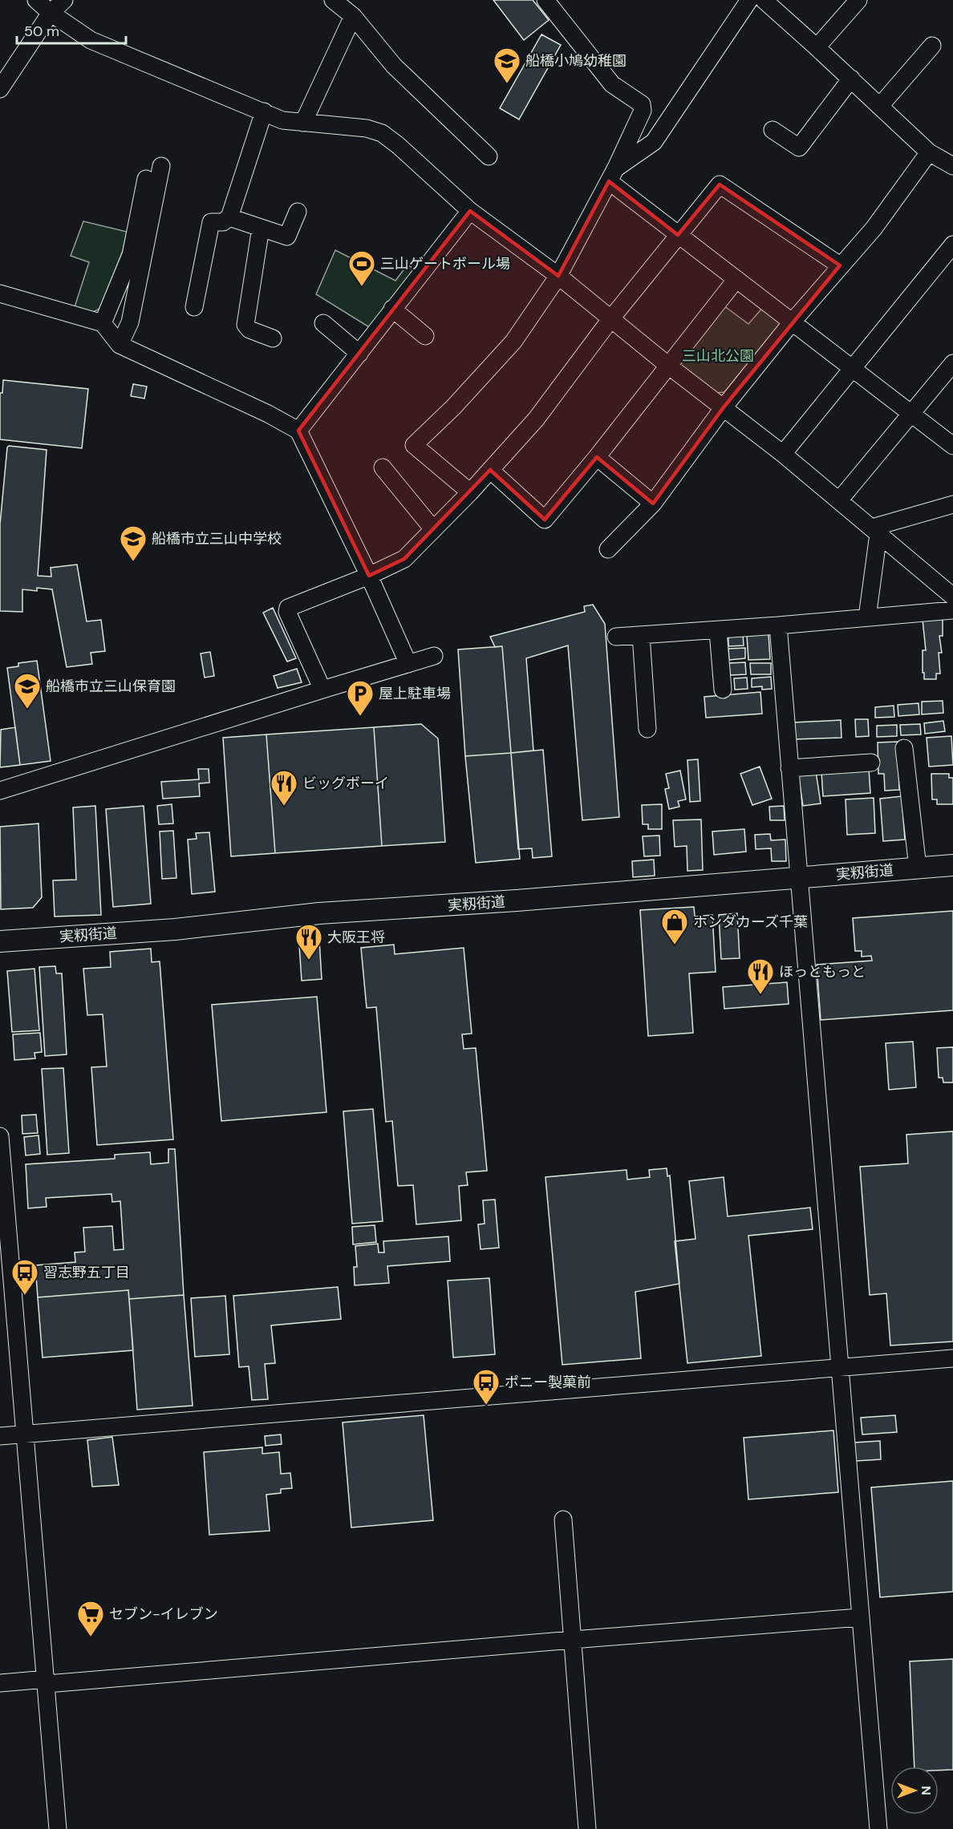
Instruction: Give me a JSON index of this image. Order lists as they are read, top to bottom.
{
  "streets": {
    "main road": ["実籾街道"]
  },
  "parks": ["三山北公園"],
  "places": {
    "school or university": ["船橋小鳩幼稚園", "船橋市立三山中学校", "船橋市立三山保育園"],
    "sports": ["三山ゲートボール場"],
    "parking": ["屋上駐車場"],
    "restaurant": ["ビッグボーイ", "大阪王将", "ほっともっと"],
    "shop": ["ホンダカーズ千葉"],
    "bus stop": ["習志野五丁目", "ポニー製菓前"],
    "supermarket": ["セブン-イレブン"]
  },
  "scale_bar": "50 m",
  "north": "right"
}
